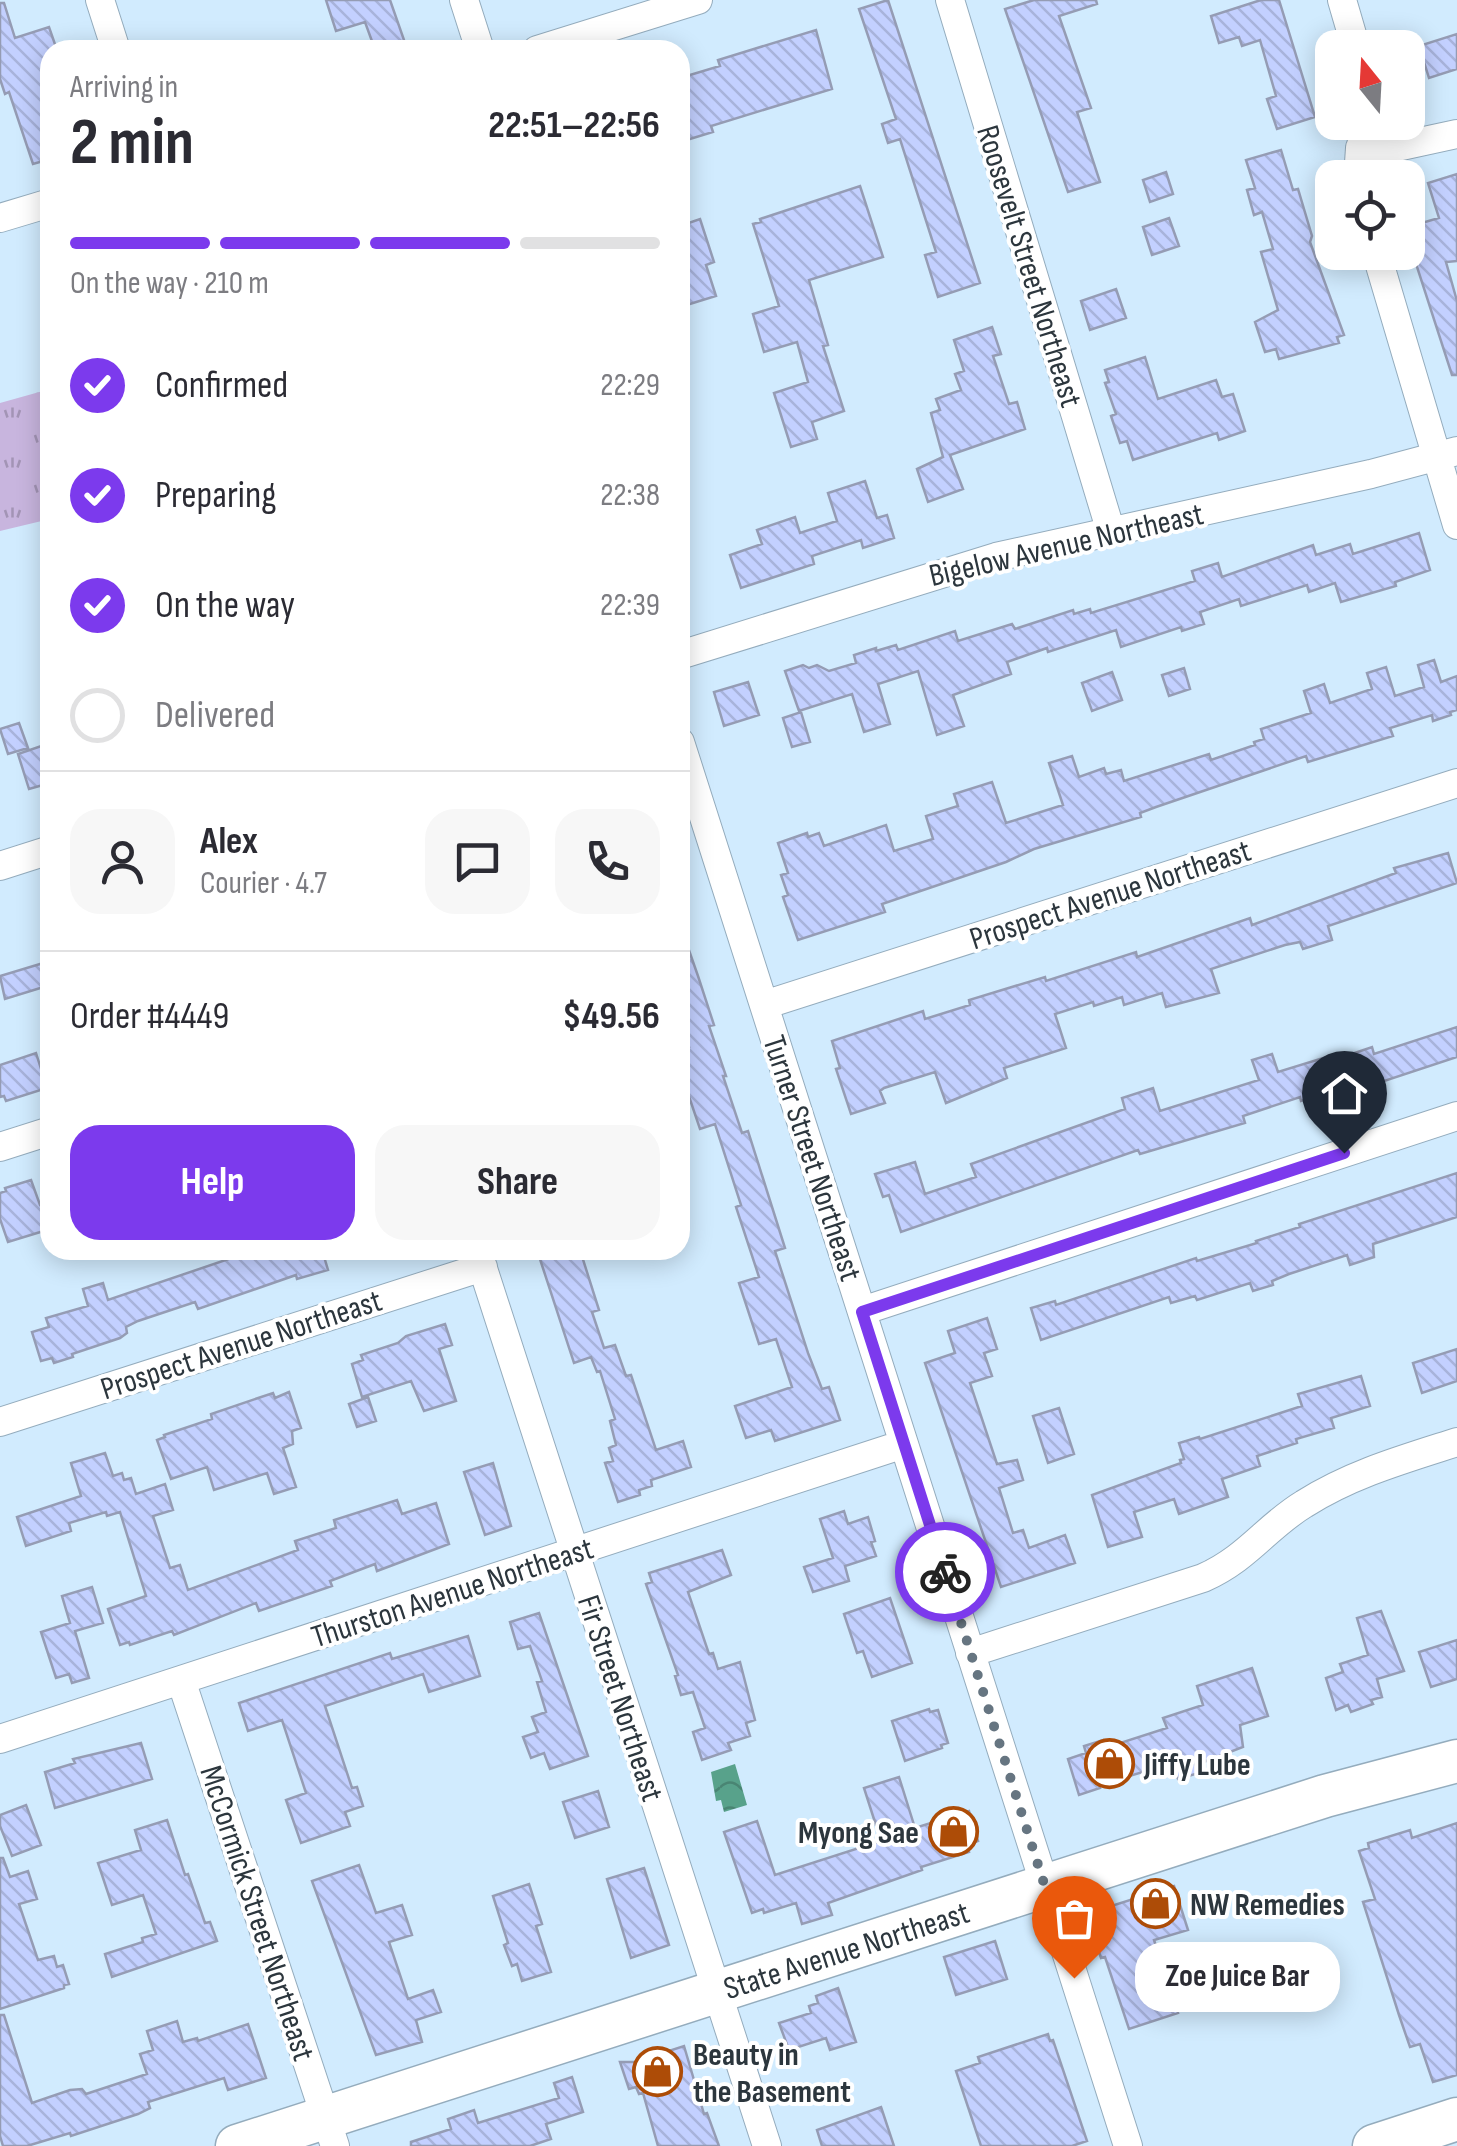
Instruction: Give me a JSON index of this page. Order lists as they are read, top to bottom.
{
  "streets": {
    "main road": ["State Avenue Northeast"],
    "street": [
      "Roosevelt Street Northeast",
      "Bigelow Avenue Northeast",
      "Prospect Avenue Northeast",
      "Turner Street Northeast",
      "Thurston Avenue Northeast",
      "Fir Street Northeast",
      "McCormick Street Northeast"
    ]
  },
  "crossings": [
    ["Roosevelt Street Northeast", "Bigelow Avenue Northeast"],
    ["Prospect Avenue Northeast", "Turner Street Northeast"],
    ["Turner Street Northeast", "Thurston Avenue Northeast"],
    ["Turner Street Northeast", "State Avenue Northeast"],
    ["Thurston Avenue Northeast", "Fir Street Northeast"],
    ["Thurston Avenue Northeast", "McCormick Street Northeast"],
    ["Fir Street Northeast", "State Avenue Northeast"],
    ["McCormick Street Northeast", "State Avenue Northeast"]
  ],
  "places": {
    "shop": [
      "Jiffy Lube",
      "Myong Sae",
      "NW Remedies",
      "Beauty in the Basement"
    ],
    "other": ["Zoe Juice Bar"]
  },
  "north": "top",
  "page": {
    "heading": ["2 min", "Arriving in", "22:51–22:56"],
    "panel": [
      "Alex",
      "Courier · 4.7",
      "Order #4449",
      "$49.56"
    ],
    "bar": "On the way · 210 m",
    "list": [
      ["Confirmed", "22:29"],
      ["Preparing", "22:38"],
      ["On the way", "22:39"],
      "Delivered"
    ],
    "buttons": ["Help", "Share"],
    "bubble": "Zoe Juice Bar"
  }
}
